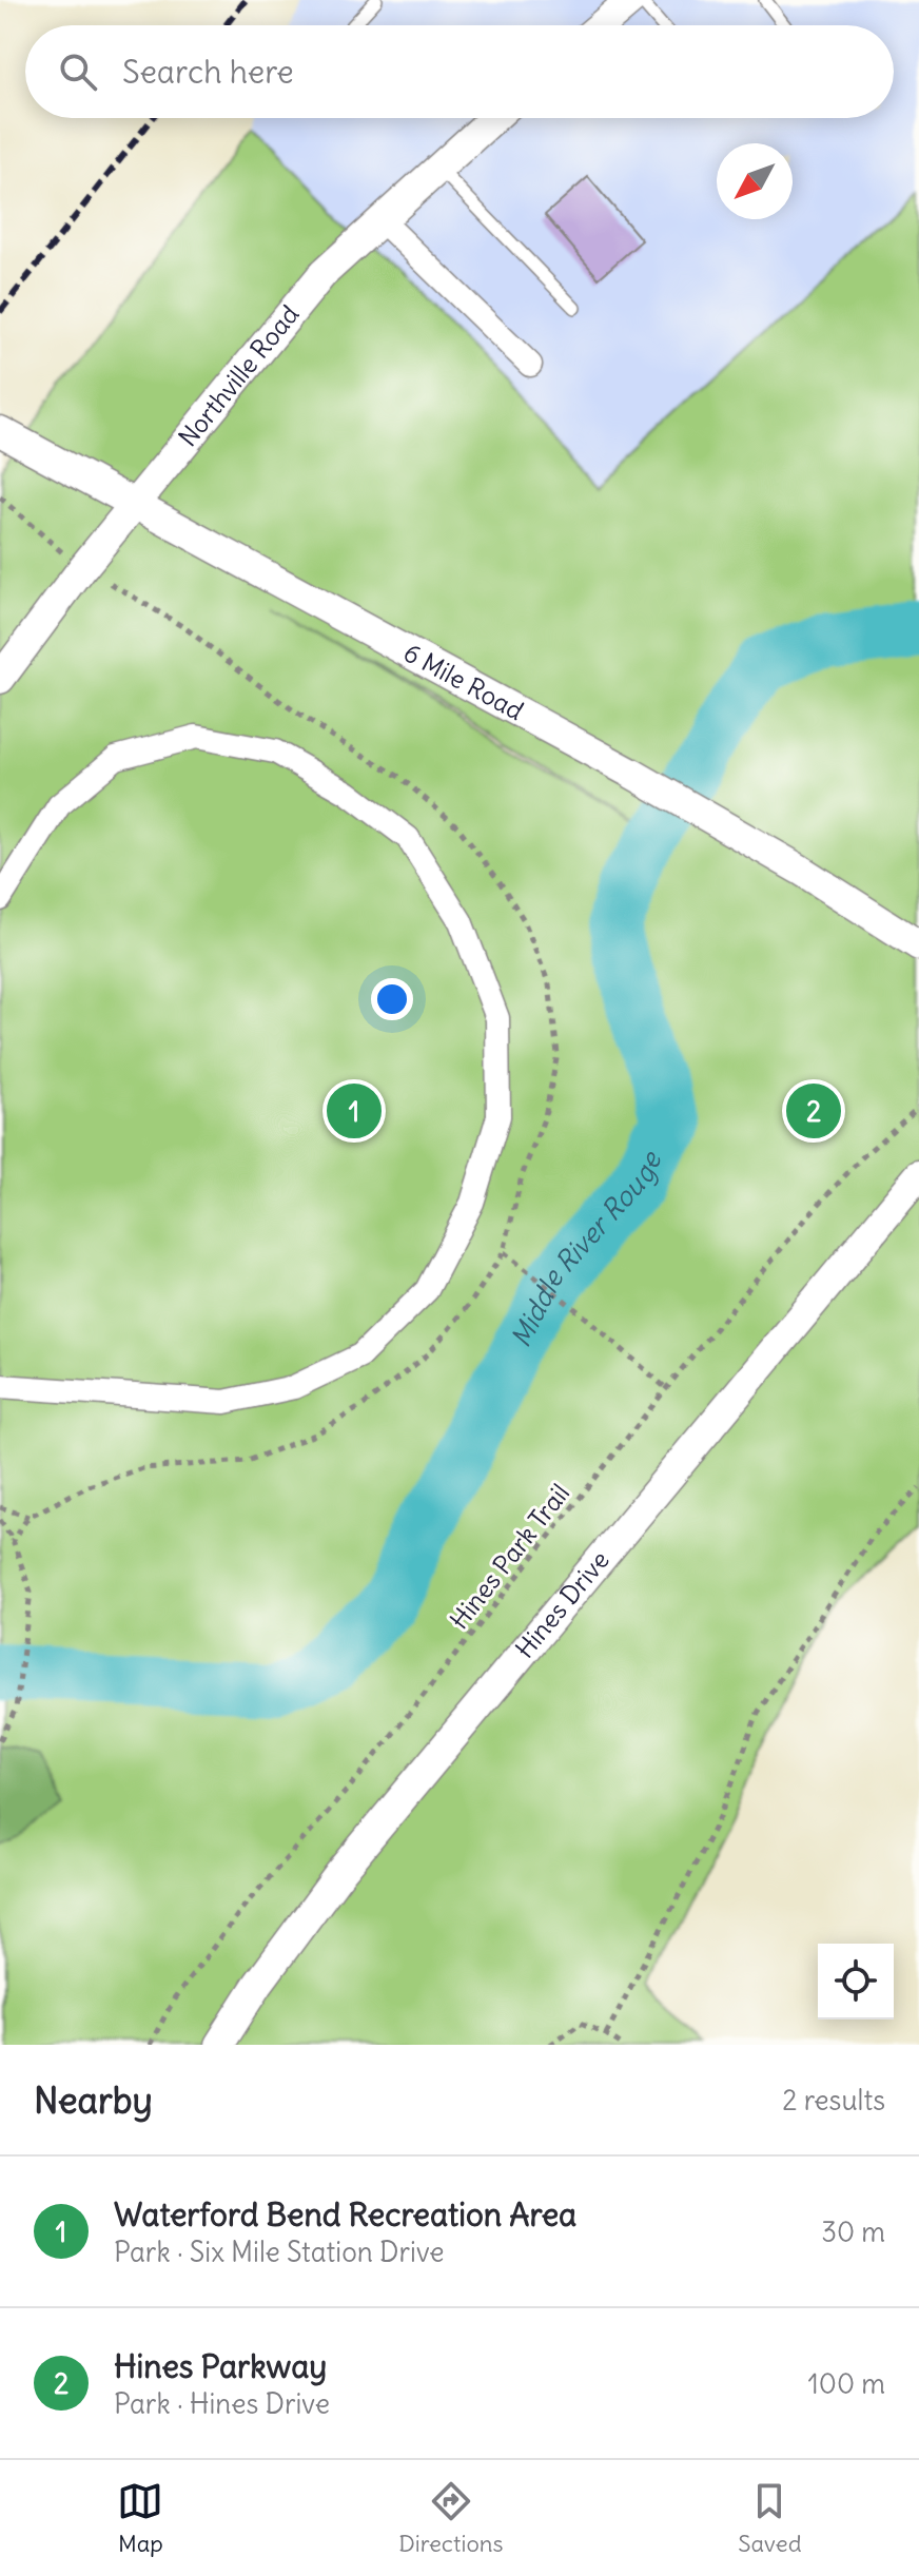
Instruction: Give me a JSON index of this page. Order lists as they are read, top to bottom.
{
  "streets": {
    "street": ["Northville Road", "6 Mile Road", "Hines Drive"],
    "path": ["Hines Park Trail"]
  },
  "crossings": [
    ["Northville Road", "6 Mile Road"]
  ],
  "water": ["Middle River Rouge"],
  "north": "bottom left",
  "page": {
    "search": "Search here",
    "pins": ["1", "2"],
    "heading": ["Nearby", "2 results"],
    "list": [
      {
        "mark": "1",
        "name": "Waterford Bend Recreation Area",
        "note": "Park · Six Mile Station Drive",
        "value": "30 m"
      },
      {
        "mark": "2",
        "name": "Hines Parkway",
        "note": "Park · Hines Drive",
        "value": "100 m"
      }
    ],
    "nav": ["Map", "Directions", "Saved"]
  }
}
